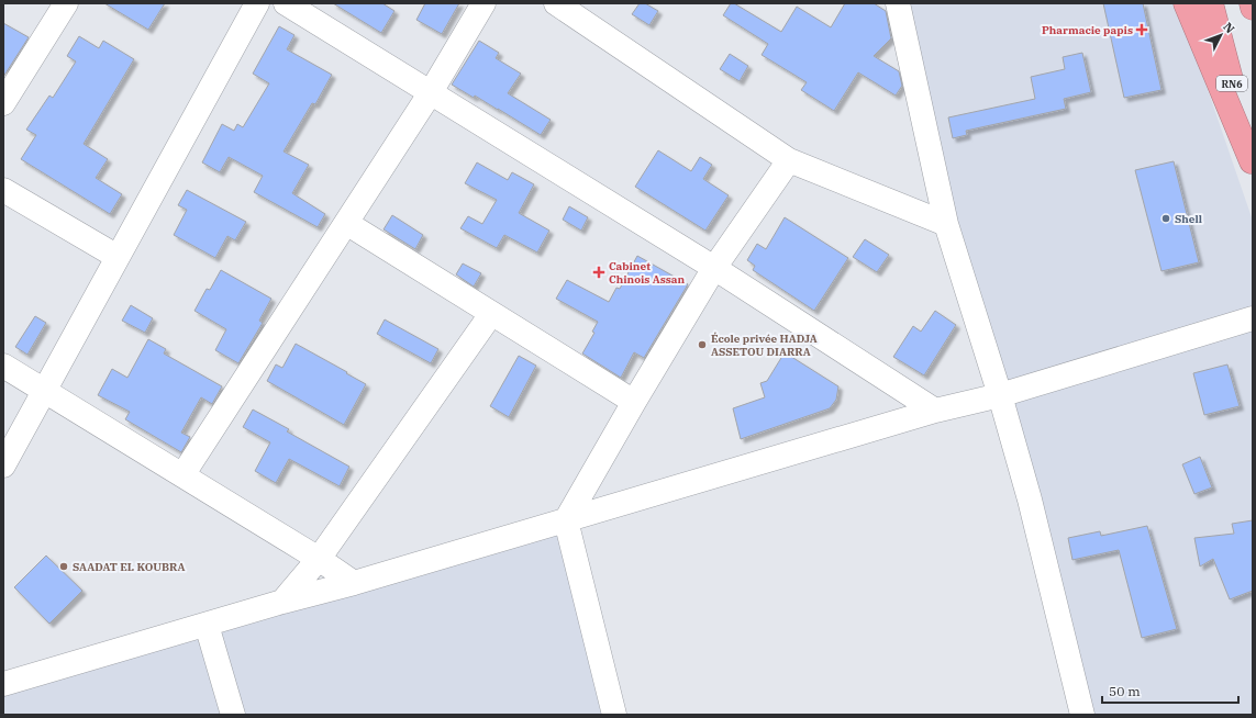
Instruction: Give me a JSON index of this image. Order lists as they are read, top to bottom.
{
  "streets": {
    "highway": ["RN6"]
  },
  "places": {
    "health": ["Pharmacie papis", "Cabinet Chinois Assan"],
    "other": ["Shell", "École privée HADJA ASSETOU DIARRA", "SAADAT EL KOUBRA"]
  },
  "scale_bar": "50 m",
  "north": "top right"
}
